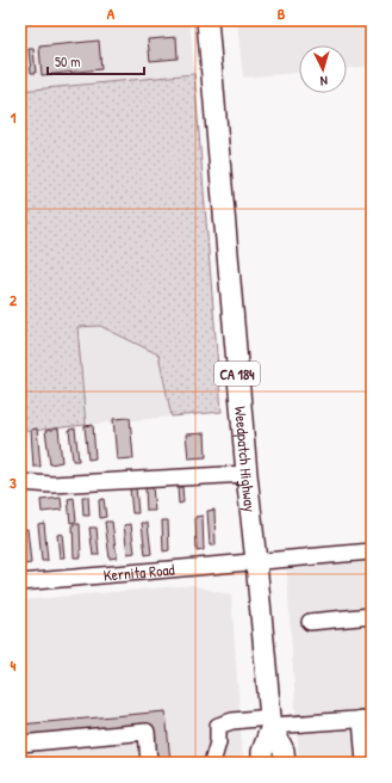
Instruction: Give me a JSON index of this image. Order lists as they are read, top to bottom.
{
  "streets": {
    "main road": ["CA 184", "Weedpatch Highway"],
    "street": ["Kernita Road"]
  },
  "crossings": [
    ["Weedpatch Highway", "Kernita Road"]
  ],
  "scale_bar": "50 m",
  "north": "bottom",
  "grid": {
    "columns": ["A", "B"],
    "rows": [
      "1",
      "2",
      "3",
      "4"
    ]
  }
}
